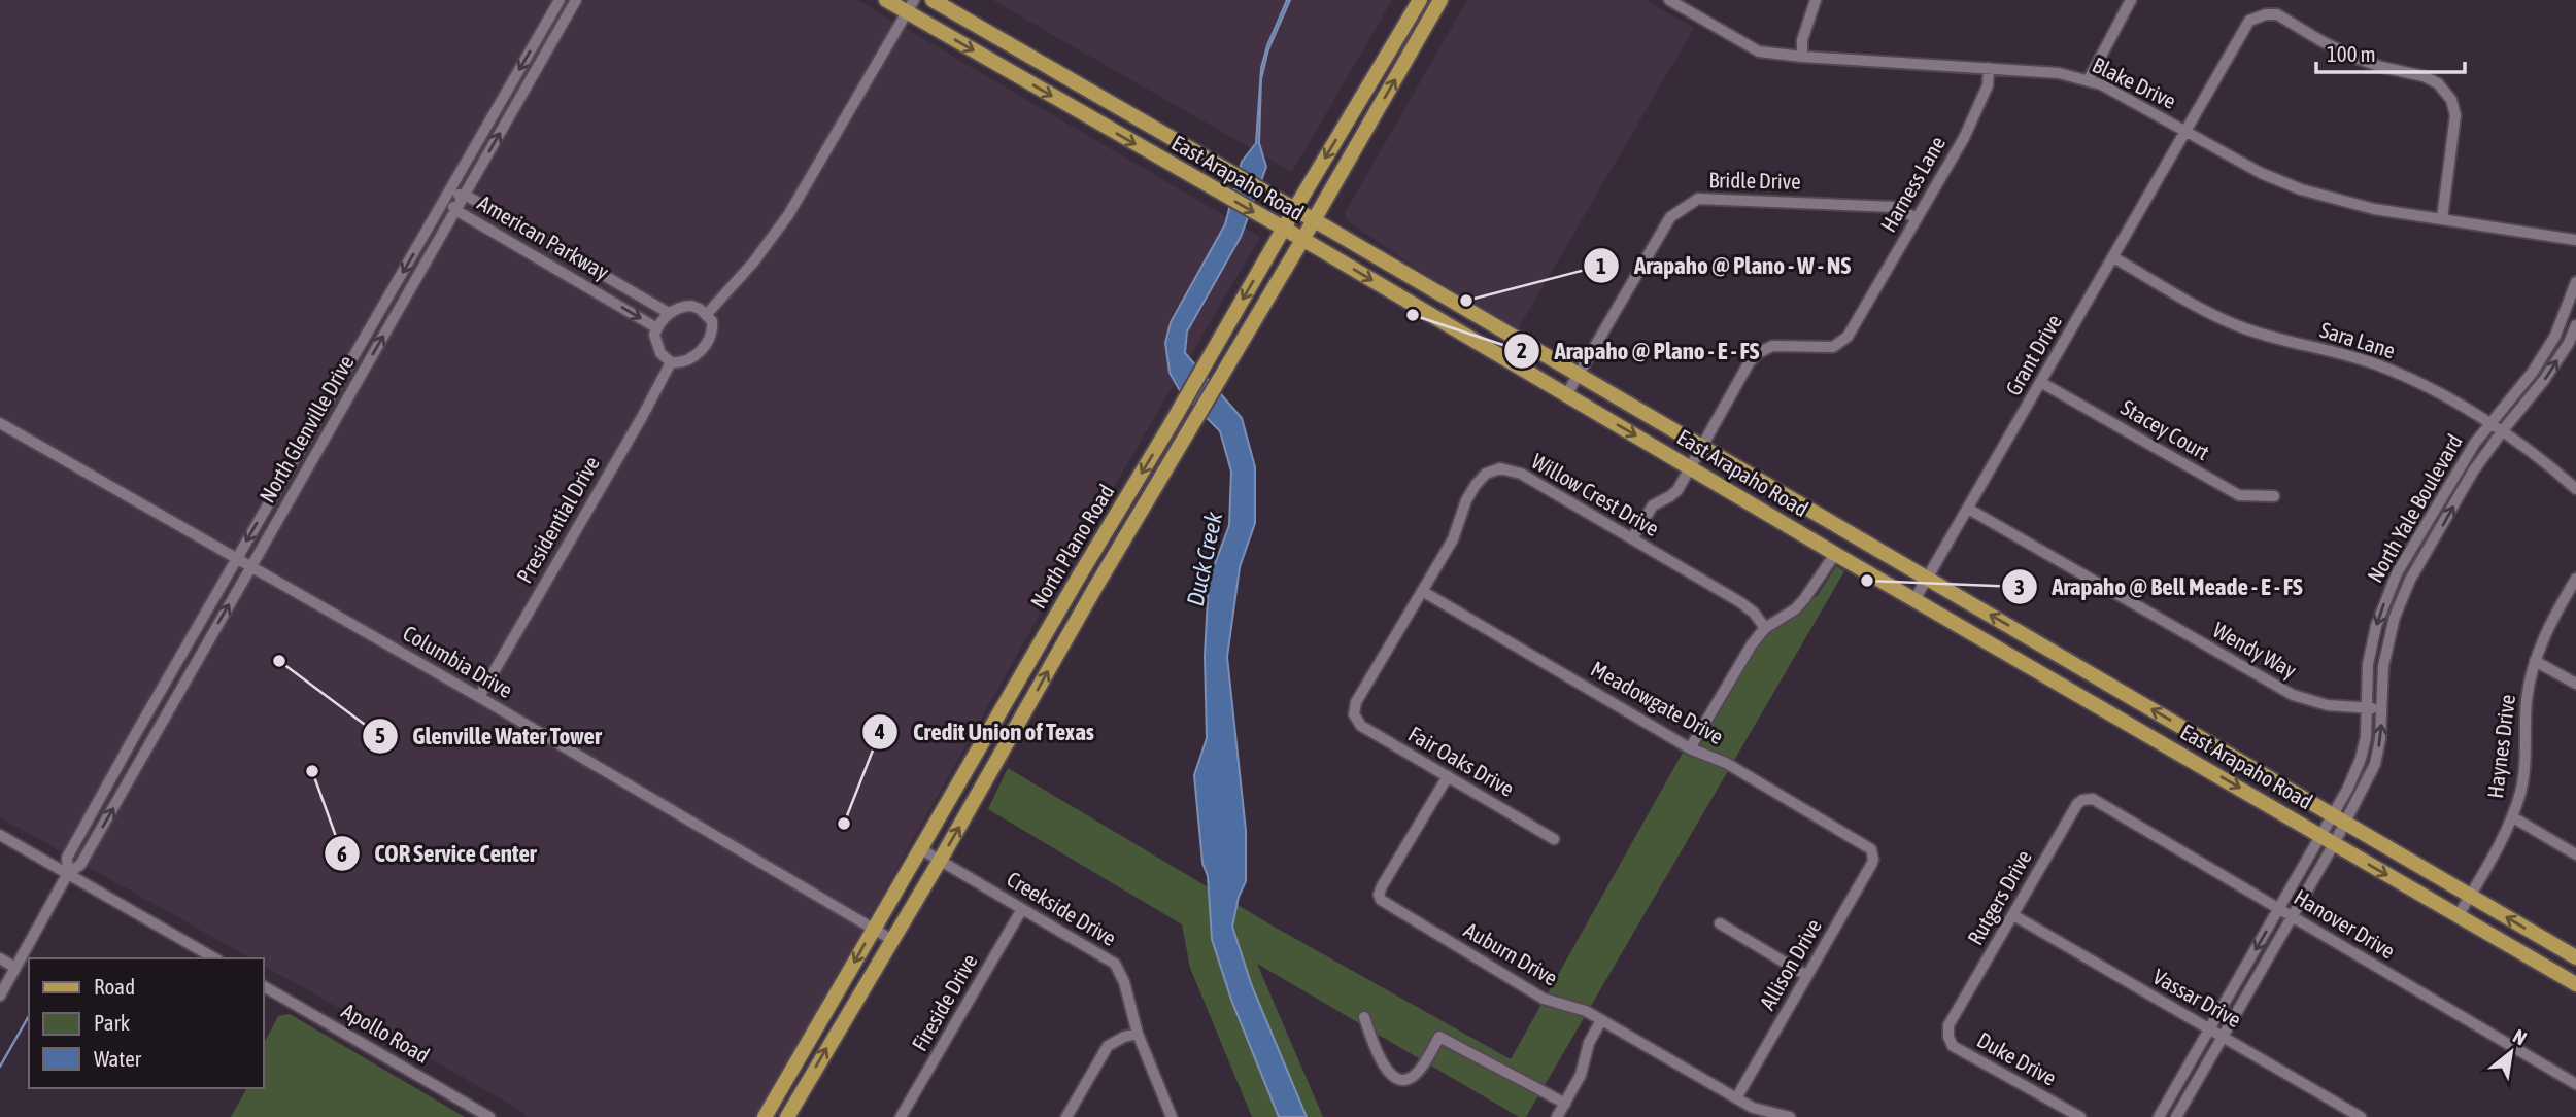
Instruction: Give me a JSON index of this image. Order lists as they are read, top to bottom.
{
  "streets": {
    "main road": ["East Arapaho Road", "North Plano Road"],
    "street": [
      "Blake Drive",
      "Bridle Drive",
      "Harness Lane",
      "American Parkway",
      "Sara Lane",
      "Grant Drive",
      "North Glenville Drive",
      "Stacey Court",
      "Willow Crest Drive",
      "North Yale Boulevard",
      "Presidential Drive",
      "Wendy Way",
      "Columbia Drive",
      "Meadowgate Drive",
      "Haynes Drive",
      "Fair Oaks Drive",
      "Rutgers Drive",
      "Creekside Drive",
      "Hanover Drive",
      "Auburn Drive",
      "Allison Drive",
      "Vassar Drive",
      "Fireside Drive",
      "Apollo Road",
      "Duke Drive"
    ]
  },
  "crossings": [
    ["Blake Drive", "Harness Lane"],
    ["Blake Drive", "Grant Drive"],
    ["East Arapaho Road", "Bridle Drive"],
    ["East Arapaho Road", "Harness Lane"],
    ["East Arapaho Road", "Grant Drive"],
    ["East Arapaho Road", "North Yale Boulevard"],
    ["East Arapaho Road", "North Plano Road"],
    ["East Arapaho Road", "Haynes Drive"],
    ["Bridle Drive", "Harness Lane"],
    ["Harness Lane", "Willow Crest Drive"],
    ["American Parkway", "North Glenville Drive"],
    ["American Parkway", "Presidential Drive"],
    ["Sara Lane", "Grant Drive"],
    ["Sara Lane", "North Yale Boulevard"],
    ["Grant Drive", "Stacey Court"],
    ["Grant Drive", "Wendy Way"],
    ["North Glenville Drive", "Columbia Drive"],
    ["Willow Crest Drive", "Meadowgate Drive"],
    ["Willow Crest Drive", "Fair Oaks Drive"],
    ["North Yale Boulevard", "Wendy Way"],
    ["North Yale Boulevard", "Hanover Drive"],
    ["North Yale Boulevard", "Vassar Drive"],
    ["Presidential Drive", "Columbia Drive"],
    ["North Plano Road", "Columbia Drive"],
    ["North Plano Road", "Creekside Drive"],
    ["Meadowgate Drive", "Allison Drive"],
    ["Fair Oaks Drive", "Auburn Drive"],
    ["Rutgers Drive", "Hanover Drive"],
    ["Rutgers Drive", "Vassar Drive"],
    ["Rutgers Drive", "Duke Drive"],
    ["Creekside Drive", "Fireside Drive"],
    ["Auburn Drive", "Allison Drive"]
  ],
  "water": ["Duck Creek"],
  "places": [
    "Arapaho @ Plano - W - NS",
    "Arapaho @ Plano - E - FS",
    "Arapaho @ Bell Meade - E - FS",
    "Glenville Water Tower",
    "COR Service Center",
    "Credit Union of Texas"
  ],
  "legend": ["Road", "Park", "Water"],
  "scale_bar": "100 m",
  "north": "top right"
}
